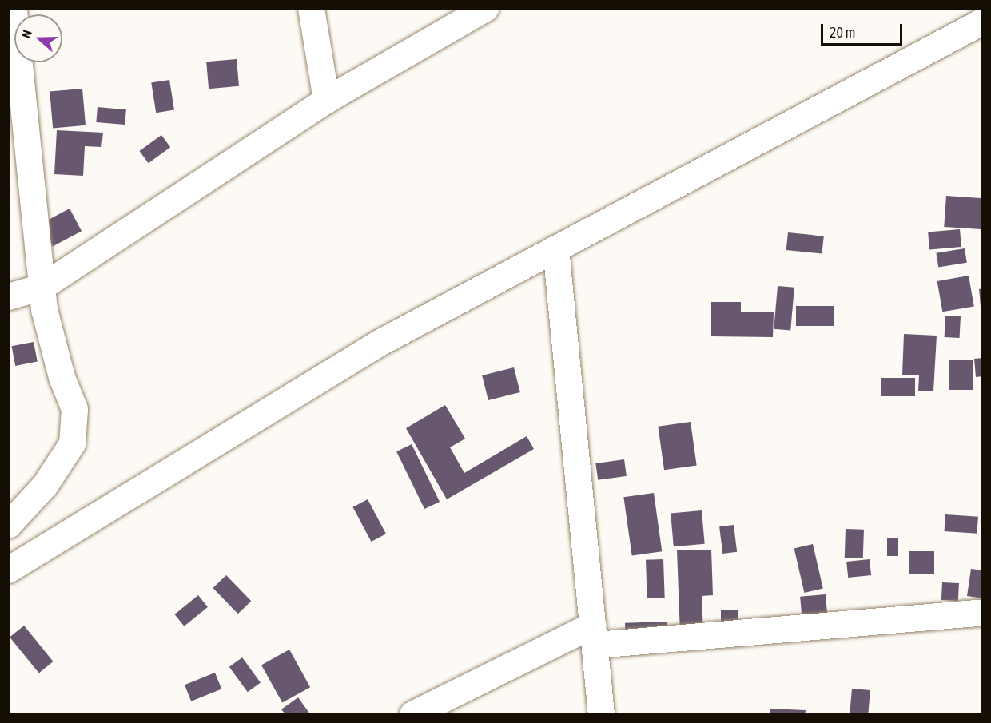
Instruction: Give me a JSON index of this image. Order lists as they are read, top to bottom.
{
  "scale_bar": "20 m",
  "north": "left"
}
